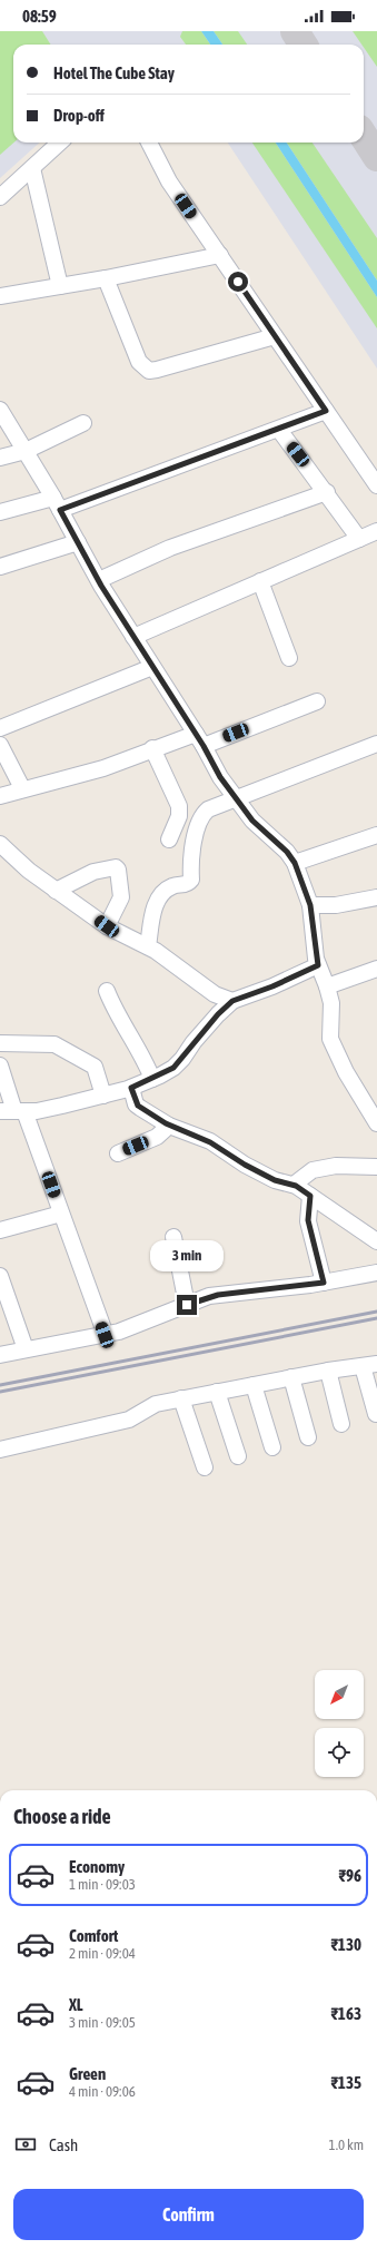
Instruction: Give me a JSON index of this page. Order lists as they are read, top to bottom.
{
  "north": "bottom left",
  "page": {
    "status": "08:59",
    "banner": ["Hotel The Cube Stay", "Drop-off"],
    "bubble": "3 min",
    "heading": "Choose a ride",
    "list": [
      {
        "name": "Economy",
        "note": "1 min · 09:03",
        "value": "₹96"
      },
      {
        "name": "Comfort",
        "note": "2 min · 09:04",
        "value": "₹130"
      },
      {
        "name": "XL",
        "note": "3 min · 09:05",
        "value": "₹163"
      },
      {
        "name": "Green",
        "note": "4 min · 09:06",
        "value": "₹135"
      }
    ],
    "pay": ["Cash", "1.0 km"],
    "buttons": "Confirm"
  }
}
